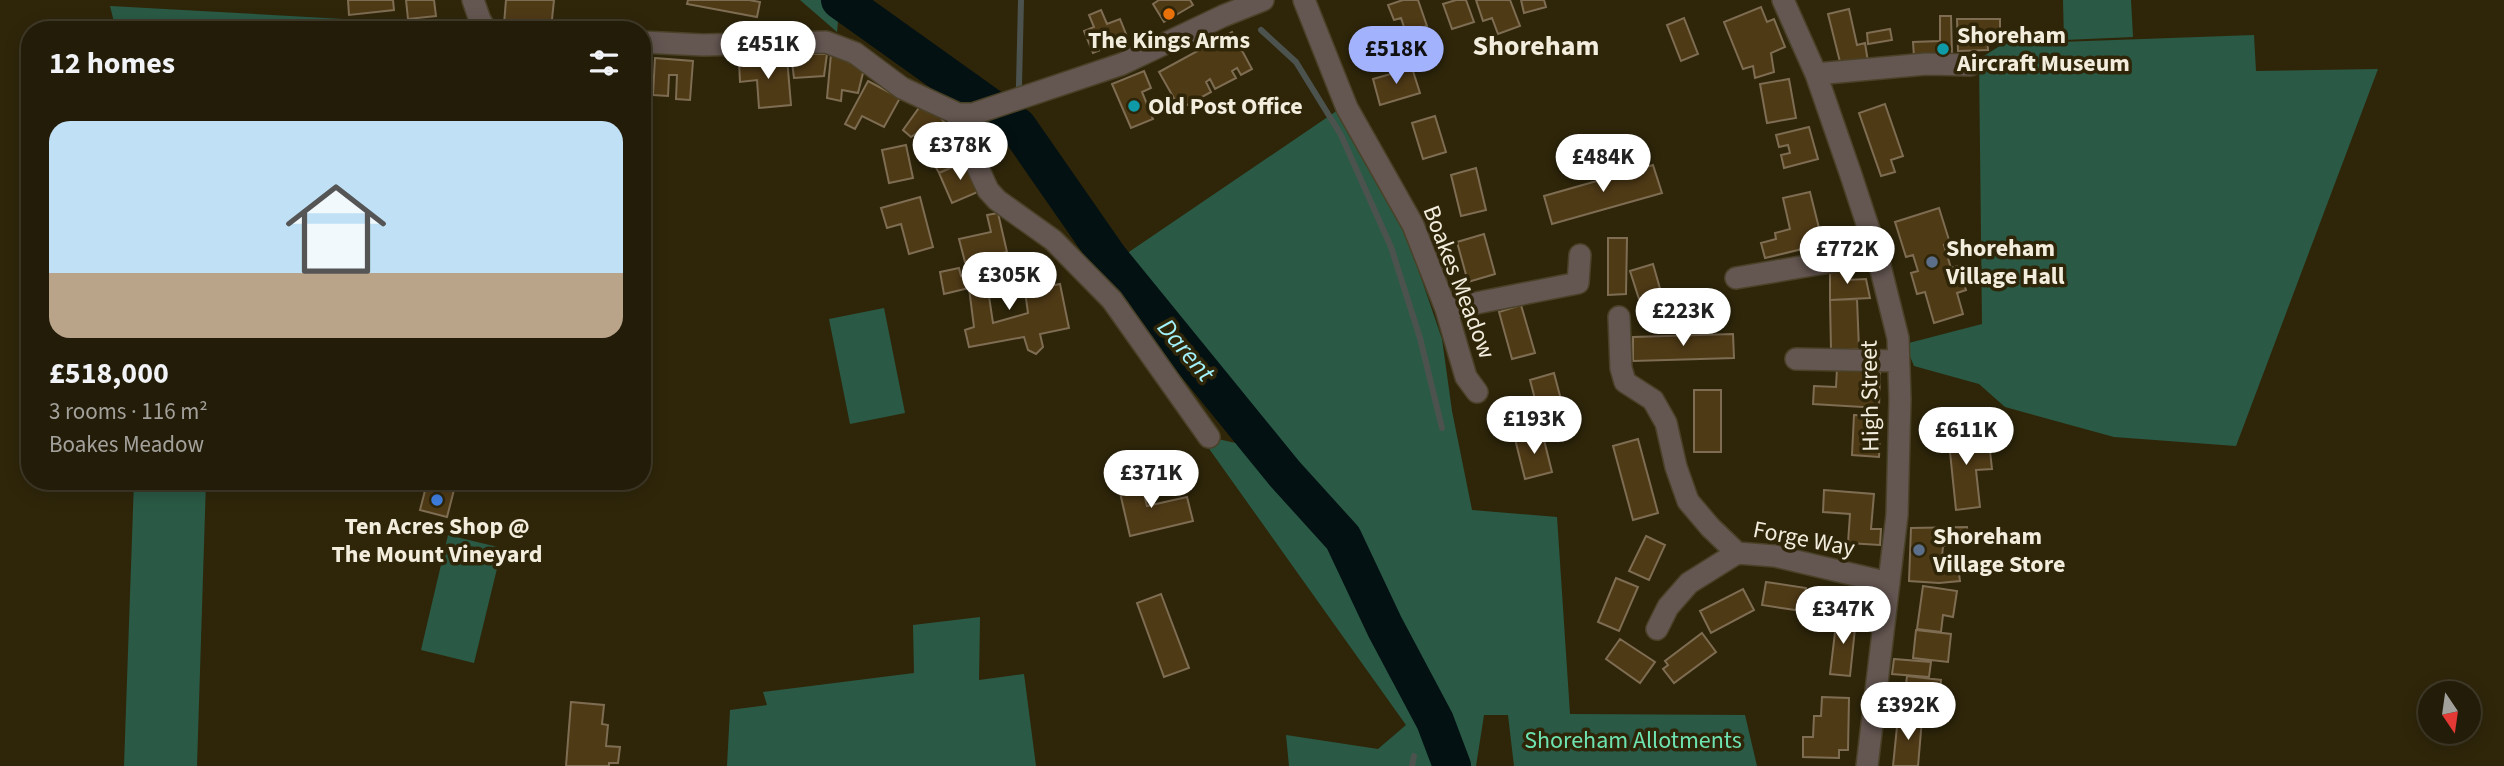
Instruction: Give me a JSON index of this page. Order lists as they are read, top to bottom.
{
  "streets": {
    "street": ["Boakes Meadow", "High Street", "Forge Way"]
  },
  "crossings": [
    ["High Street", "Forge Way"]
  ],
  "districts": ["Shoreham"],
  "water": ["Darent"],
  "parks": ["Shoreham Allotments"],
  "places": [
    "The Kings Arms",
    "Shoreham Aircraft Museum",
    "Old Post Office",
    "Shoreham Village Hall",
    "Ten Acres Shop @ The Mount Vineyard",
    "Shoreham Village Store"
  ],
  "north": "bottom",
  "page": {
    "price": [
      "£451K",
      "£518K",
      "£378K",
      "£484K",
      "£772K",
      "£305K",
      "£223K",
      "£193K",
      "£611K",
      "£371K",
      "£347K",
      "£392K"
    ],
    "heading": "12 homes",
    "list": [
      {
        "name": "£518,000",
        "note": "3 rooms · 116 m² · Boakes Meadow"
      }
    ]
  }
}
